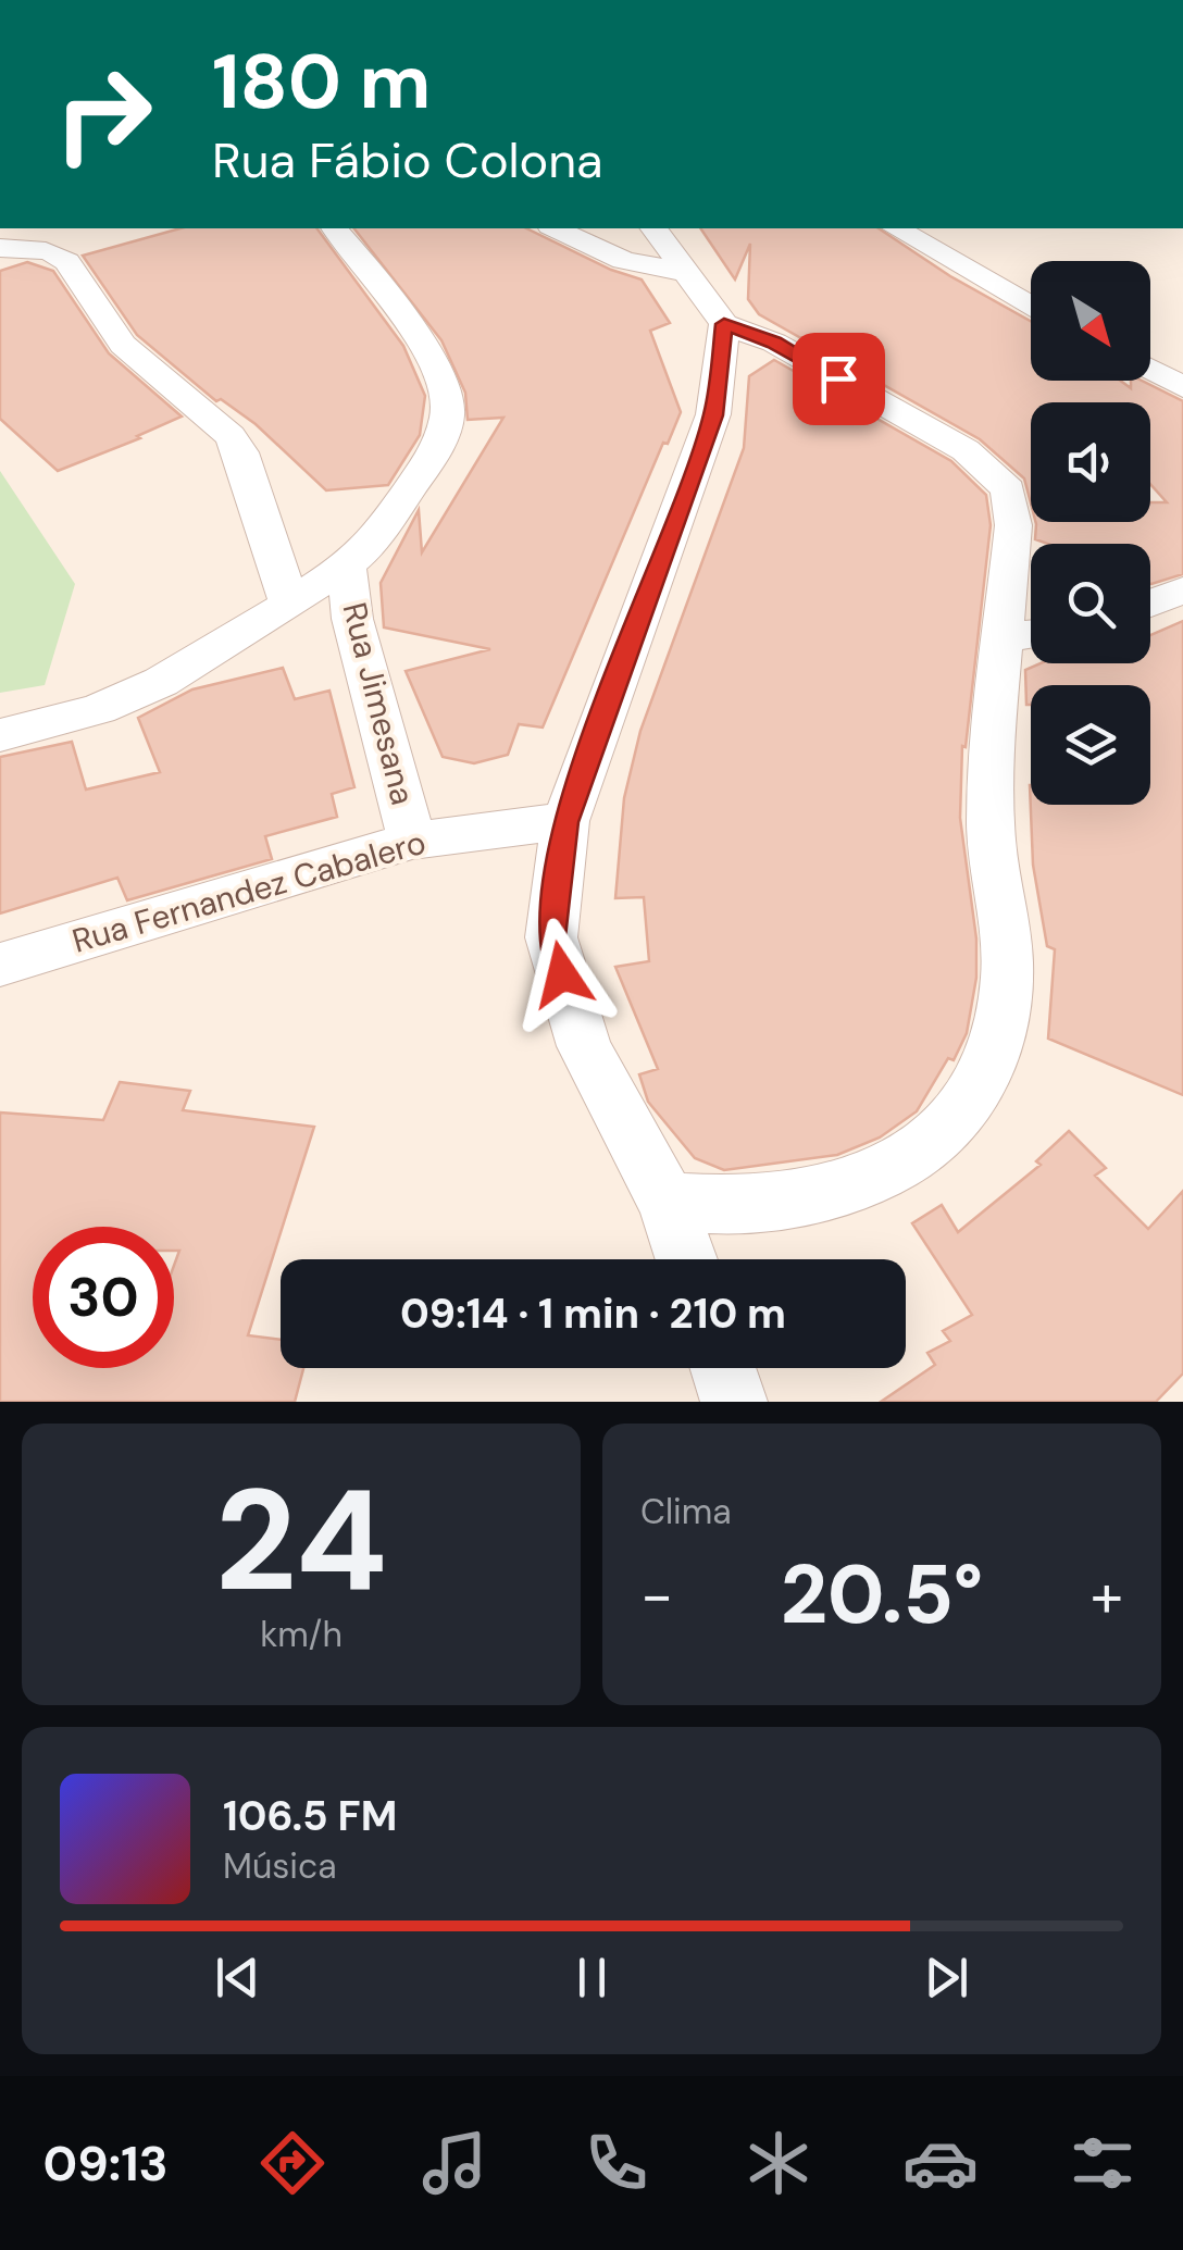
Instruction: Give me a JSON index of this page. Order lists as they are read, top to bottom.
{
  "streets": {
    "street": ["Rua Jimesana", "Rua Fernandez Cabalero"]
  },
  "crossings": [
    ["Rua Jimesana", "Rua Fernandez Cabalero"]
  ],
  "north": "bottom right",
  "page": {
    "turn": ["180 m", "Rua Fábio Colona"],
    "limit": "30",
    "trip": "09:14 · 1 min · 210 m",
    "tile": [
      ["24", "km/h"],
      "Clima"
    ],
    "heat": ["−", "20.5°", "+"],
    "song": ["106.5 FM", "Música"],
    "tabs": "09:13"
  }
}
